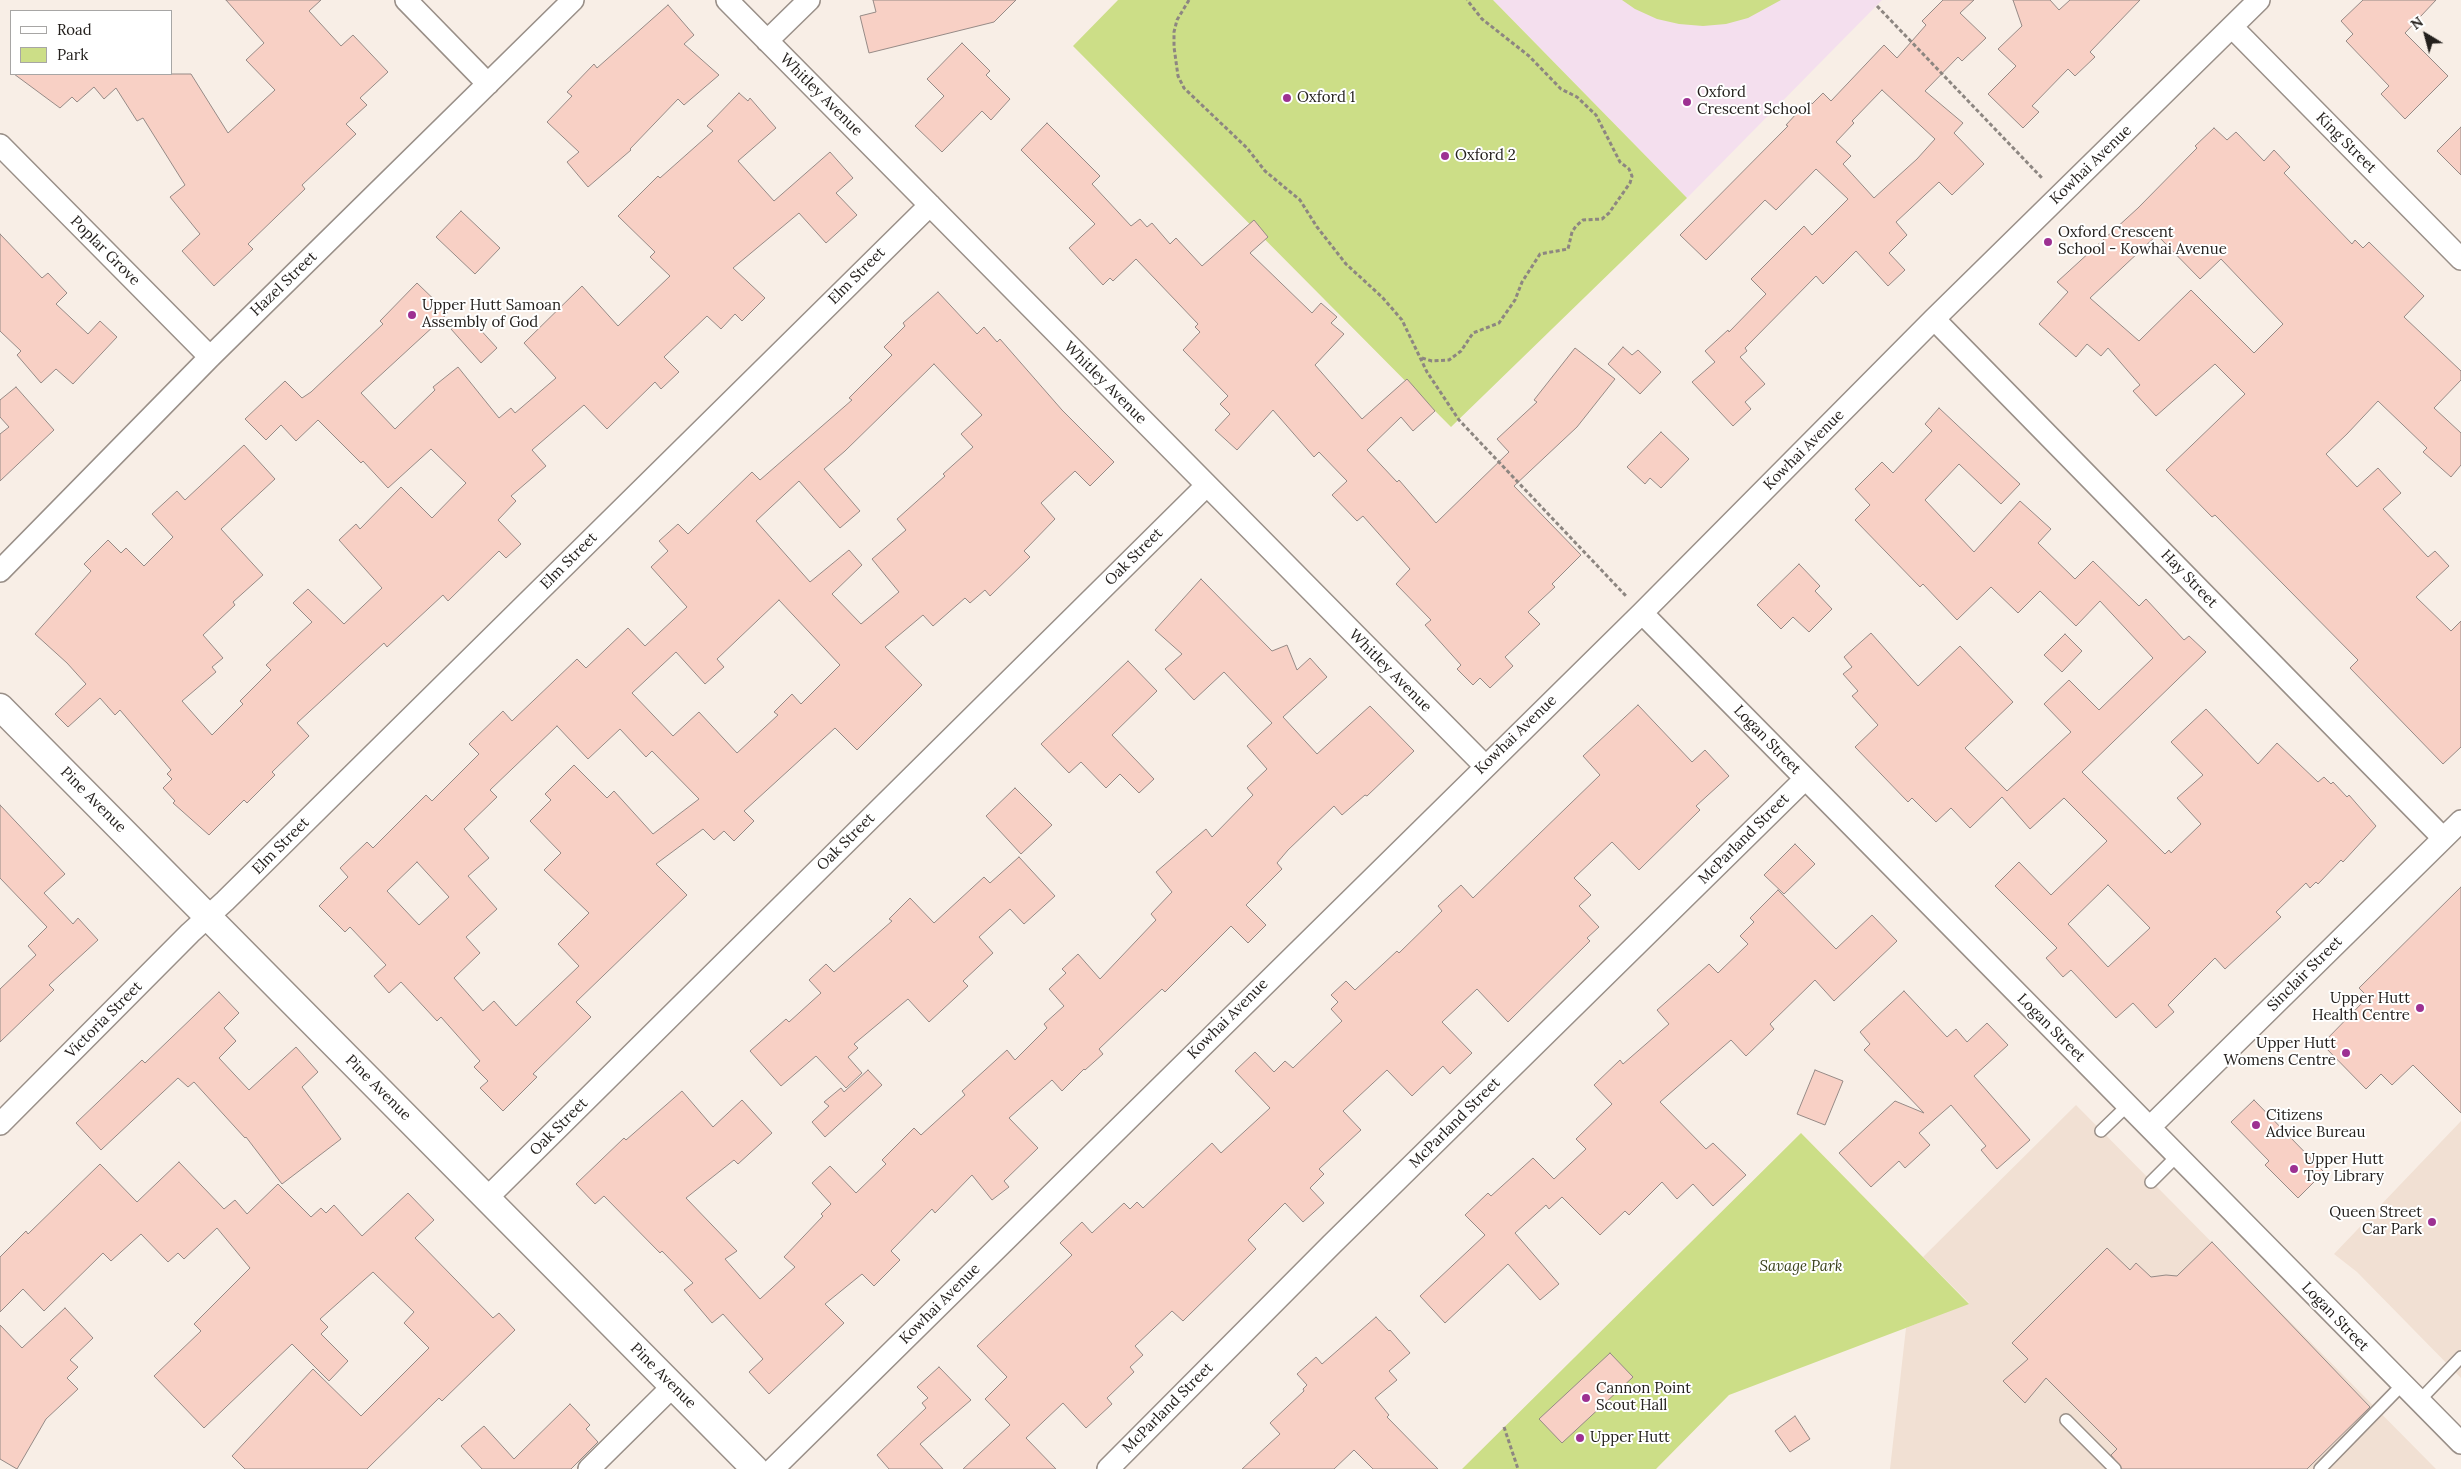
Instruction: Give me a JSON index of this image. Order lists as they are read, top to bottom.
{
  "streets": {
    "street": [
      "Whitley Avenue",
      "King Street",
      "Kowhai Avenue",
      "Poplar Grove",
      "Elm Street",
      "Hazel Street",
      "Oak Street",
      "Hay Street",
      "Logan Street",
      "Pine Avenue",
      "McParland Street",
      "Sinclair Street",
      "Victoria Street"
    ]
  },
  "crossings": [
    ["Whitley Avenue", "Kowhai Avenue"],
    ["Whitley Avenue", "Elm Street"],
    ["Whitley Avenue", "Oak Street"],
    ["King Street", "Kowhai Avenue"],
    ["Kowhai Avenue", "Hay Street"],
    ["Kowhai Avenue", "Logan Street"],
    ["Poplar Grove", "Hazel Street"],
    ["Elm Street", "Pine Avenue"],
    ["Elm Street", "Victoria Street"],
    ["Oak Street", "Pine Avenue"],
    ["Hay Street", "Sinclair Street"],
    ["Logan Street", "McParland Street"],
    ["Logan Street", "Sinclair Street"],
    ["Pine Avenue", "Victoria Street"]
  ],
  "parks": ["Savage Park"],
  "places": [
    "Oxford 1",
    "Oxford Crescent School",
    "Oxford 2",
    "Oxford Crescent School - Kowhai Avenue",
    "Upper Hutt Samoan Assembly of God",
    "Upper Hutt Health Centre",
    "Upper Hutt Womens Centre",
    "Citizens Advice Bureau",
    "Upper Hutt Toy Library",
    "Queen Street Car Park",
    "Cannon Point Scout Hall",
    "Upper Hutt"
  ],
  "legend": ["Road", "Park"],
  "north": "top left"
}
